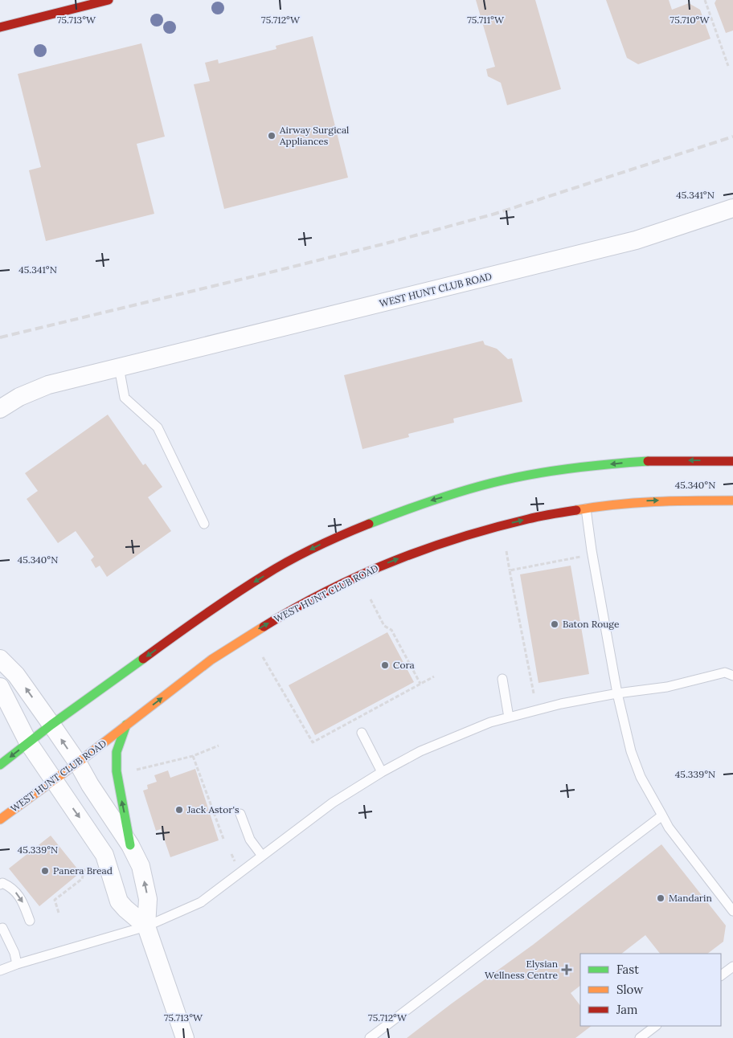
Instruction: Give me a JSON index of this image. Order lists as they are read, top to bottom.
{
  "streets": {
    "main road": ["WEST HUNT CLUB ROAD"]
  },
  "one_way": ["WEST HUNT CLUB ROAD"],
  "places": {
    "other": [
      "Airway Surgical Appliances",
      "Baton Rouge",
      "Cora",
      "Jack Astor's",
      "Panera Bread",
      "Mandarin"
    ],
    "health": ["Elysian Wellness Centre"]
  },
  "legend": ["Fast", "Slow", "Jam"],
  "coordinates": [
    "75.713°W",
    "75.712°W",
    "75.711°W",
    "75.710°W",
    "45.341°N",
    "45.340°N",
    "45.339°N"
  ]
}
